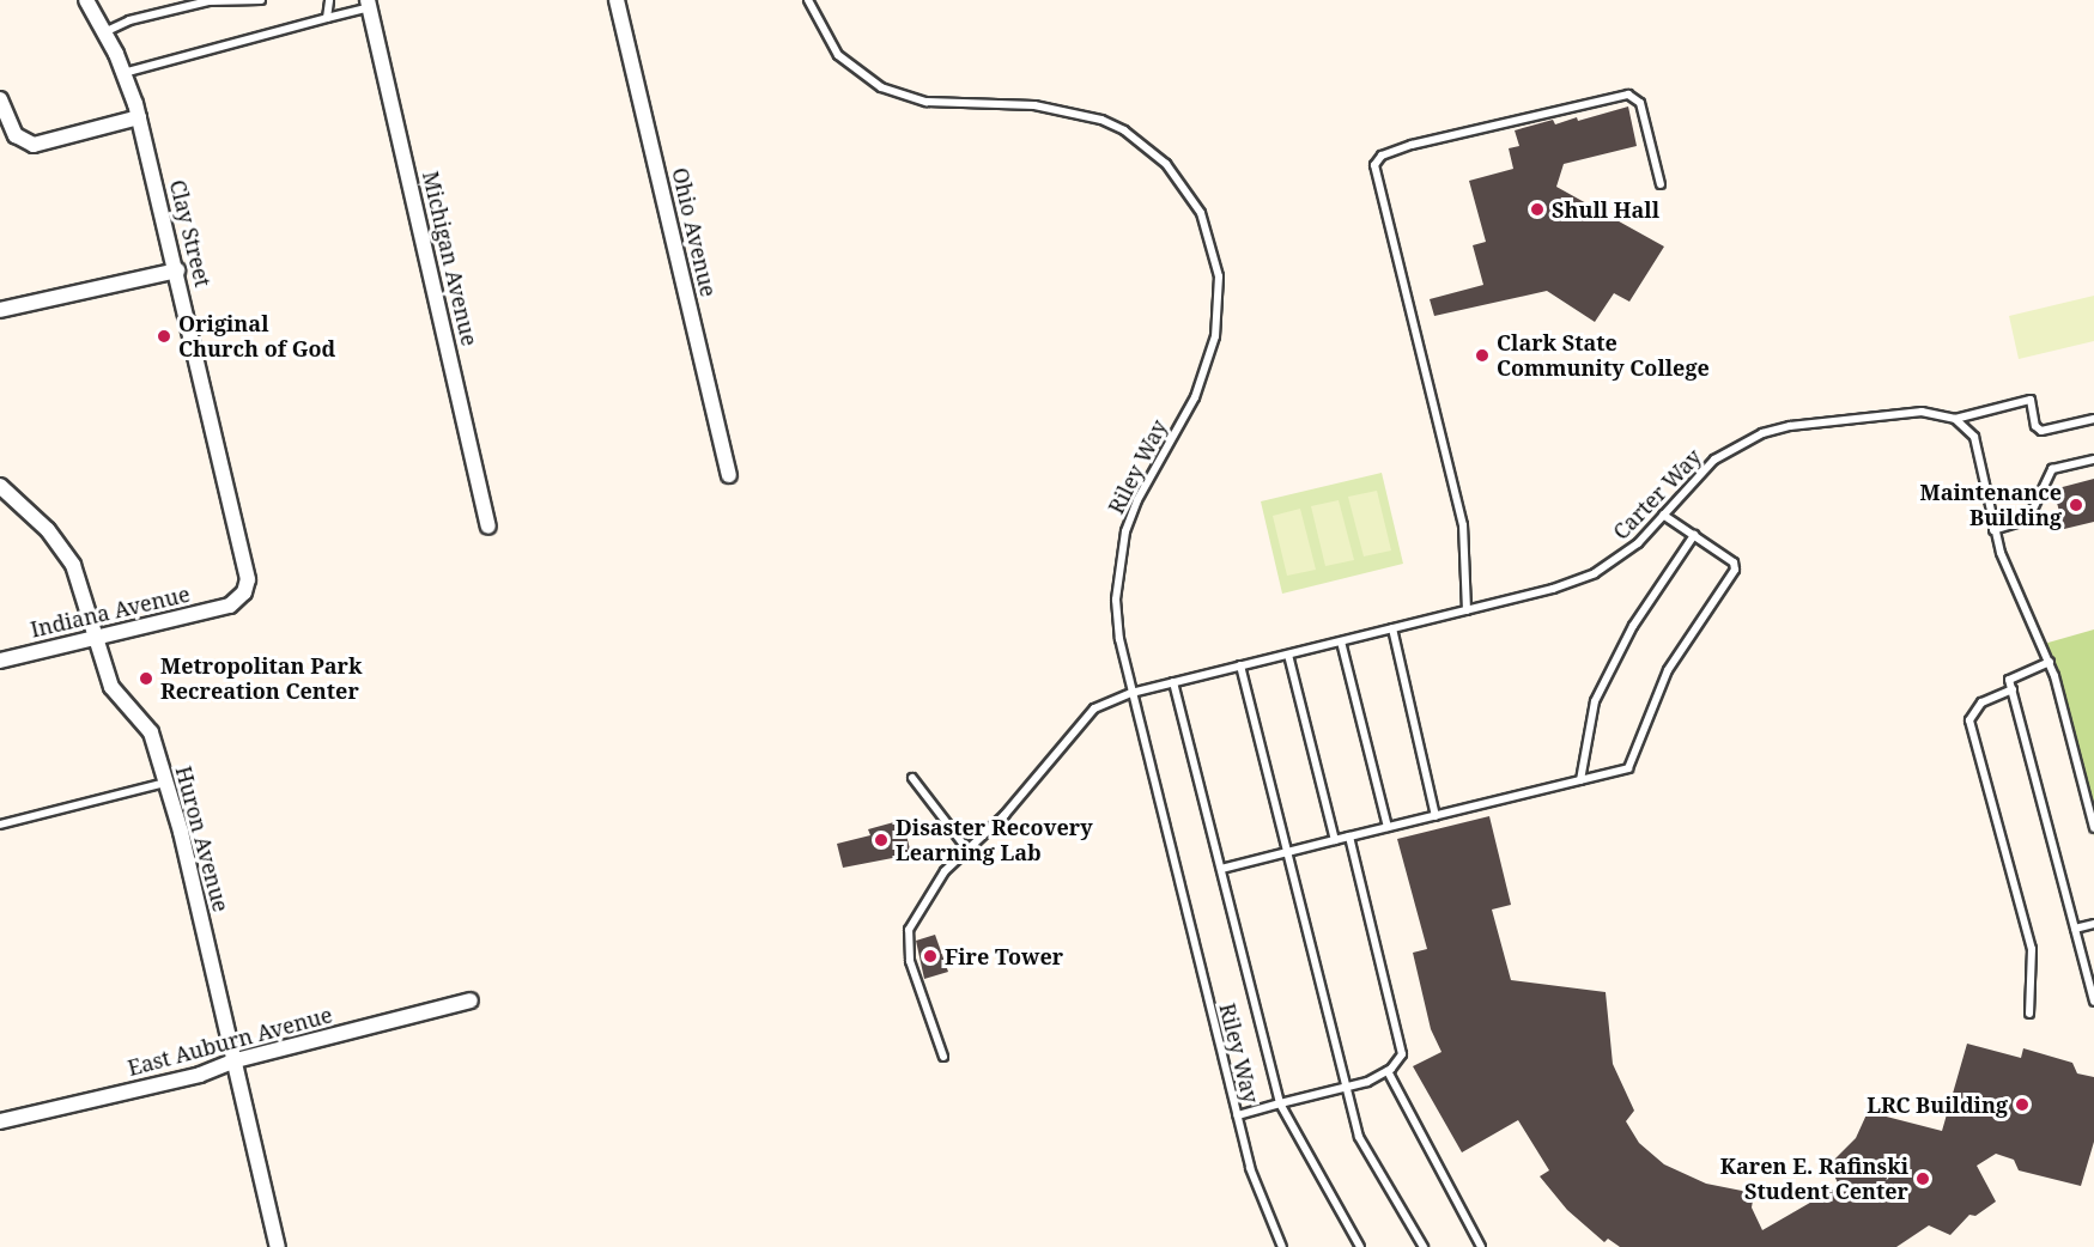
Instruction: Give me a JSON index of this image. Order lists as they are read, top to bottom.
{
  "streets": {
    "street": [
      "Ohio Avenue",
      "Clay Street",
      "Michigan Avenue",
      "Indiana Avenue",
      "Huron Avenue",
      "East Auburn Avenue"
    ],
    "lane": ["Riley Way", "Carter Way"]
  },
  "crossings": [
    ["Clay Street", "Indiana Avenue"],
    ["Riley Way", "Carter Way"],
    ["Indiana Avenue", "Huron Avenue"],
    ["Huron Avenue", "East Auburn Avenue"]
  ],
  "places": [
    "Shull Hall",
    "Original Church of God",
    "Clark State Community College",
    "Maintenance Building",
    "Metropolitan Park Recreation Center",
    "Disaster Recovery Learning Lab",
    "Fire Tower",
    "LRC Building",
    "Karen E. Rafinski Student Center"
  ]
}
